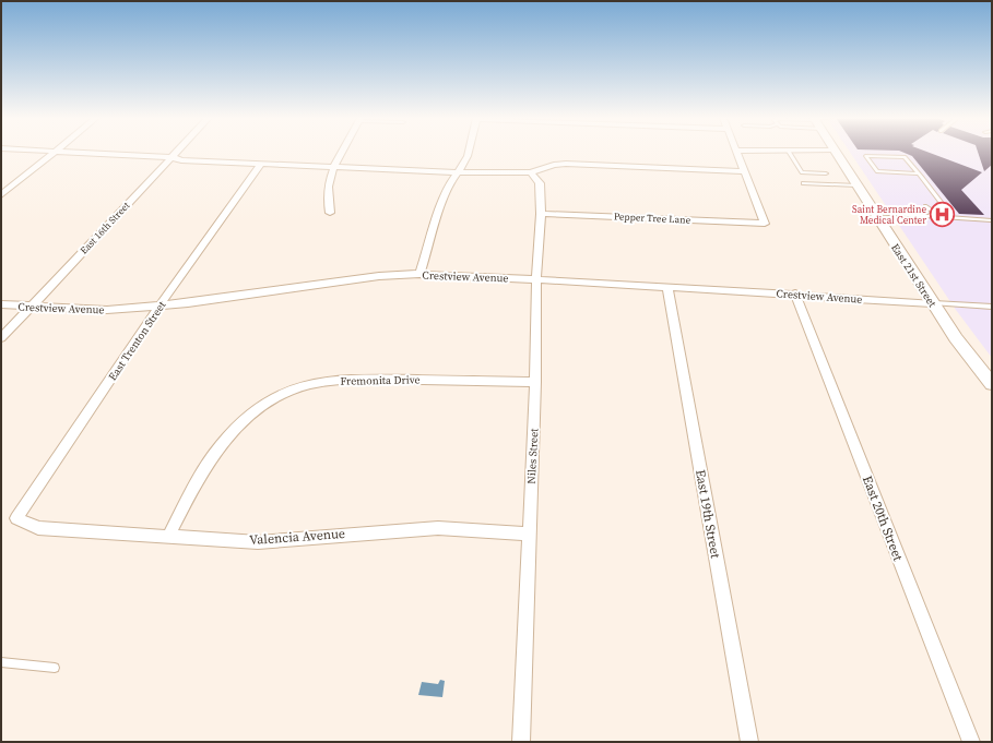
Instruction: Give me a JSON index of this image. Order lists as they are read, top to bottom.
{
  "streets": {
    "street": [
      "Pepper Tree Lane",
      "East 16th Street",
      "East 21st Street",
      "Crestview Avenue",
      "East Trenton Street",
      "Fremonita Drive",
      "Niles Street",
      "East 19th Street",
      "East 20th Street",
      "Valencia Avenue"
    ]
  },
  "crossings": [
    ["Pepper Tree Lane", "Niles Street"],
    ["East 16th Street", "Crestview Avenue"],
    ["East 21st Street", "Crestview Avenue"],
    ["Crestview Avenue", "East Trenton Street"],
    ["Crestview Avenue", "Niles Street"],
    ["Crestview Avenue", "East 19th Street"],
    ["Crestview Avenue", "East 20th Street"],
    ["East Trenton Street", "Valencia Avenue"],
    ["Fremonita Drive", "Niles Street"],
    ["Fremonita Drive", "Valencia Avenue"],
    ["Niles Street", "Valencia Avenue"]
  ],
  "places": {
    "hospital": ["Saint Bernardine Medical Center"]
  }
}
